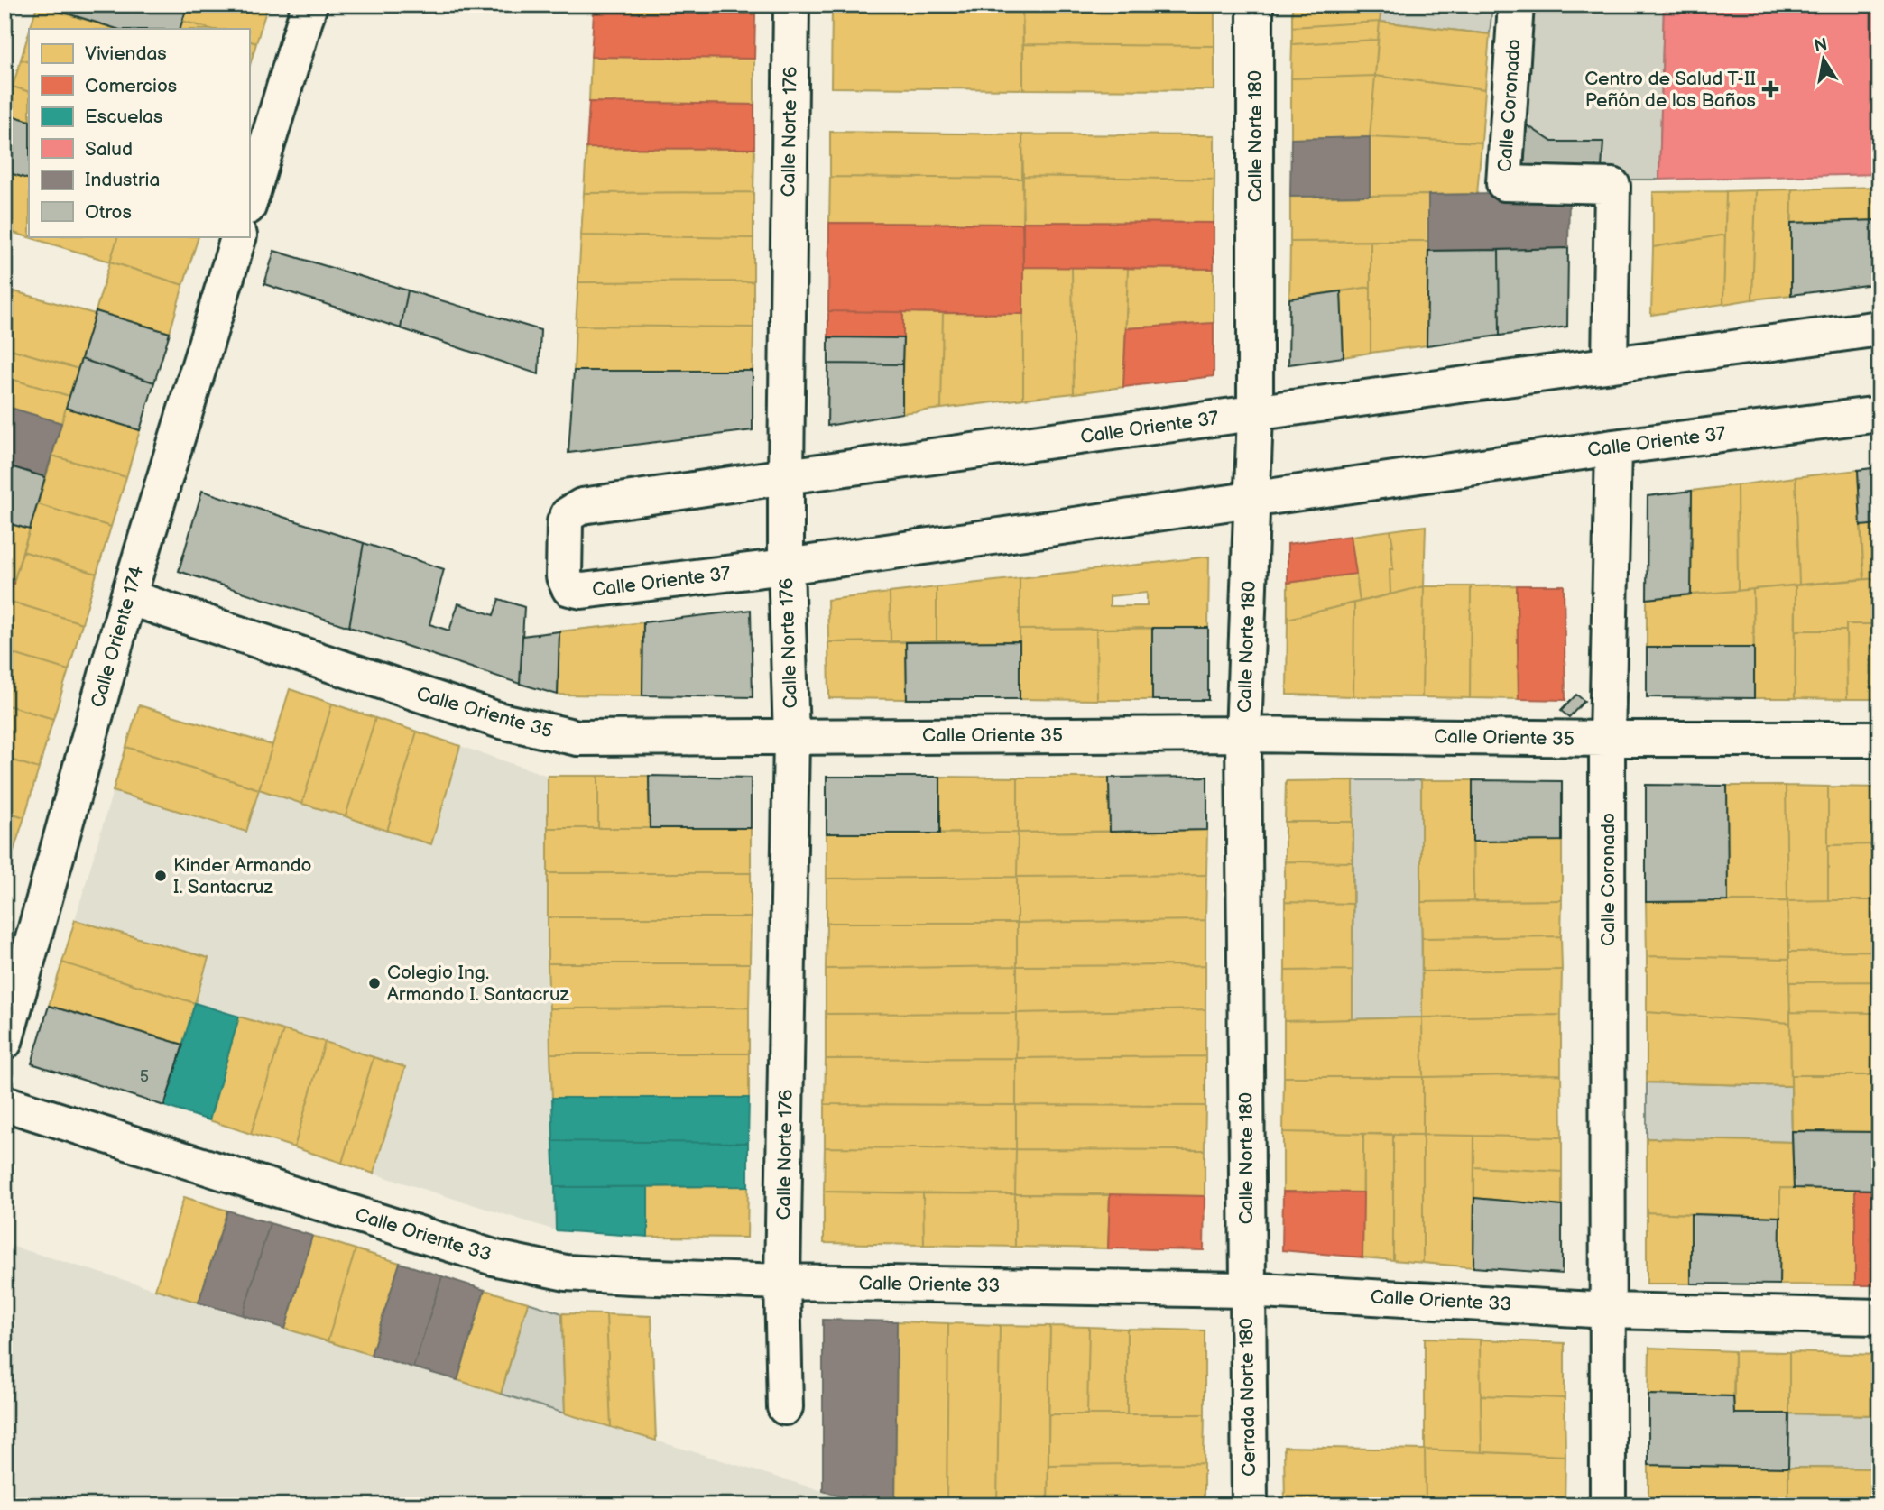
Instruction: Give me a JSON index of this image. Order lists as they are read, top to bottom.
{
  "streets": {
    "street": [
      "Calle Coronado",
      "Calle Norte 176",
      "Calle Norte 180",
      "Calle Oriente 37",
      "Calle Oriente 174",
      "Calle Oriente 35",
      "Calle Oriente 33",
      "Cerrada Norte 180"
    ]
  },
  "crossings": [
    ["Calle Coronado", "Calle Oriente 37"],
    ["Calle Coronado", "Calle Oriente 35"],
    ["Calle Coronado", "Calle Oriente 33"],
    ["Calle Norte 176", "Calle Oriente 37"],
    ["Calle Norte 176", "Calle Oriente 35"],
    ["Calle Norte 176", "Calle Oriente 33"],
    ["Calle Norte 180", "Calle Oriente 37"],
    ["Calle Norte 180", "Calle Oriente 35"],
    ["Calle Norte 180", "Calle Oriente 33"],
    ["Calle Norte 180", "Cerrada Norte 180"],
    ["Calle Oriente 174", "Calle Oriente 35"],
    ["Calle Oriente 33", "Cerrada Norte 180"]
  ],
  "places": {
    "health": ["Centro de Salud T-II Peñón de los Baños"],
    "other": ["Kinder Armando I. Santacruz", "Colegio Ing. Armando I. Santacruz"]
  },
  "house_numbers": ["5"],
  "legend": [
    "Viviendas",
    "Comercios",
    "Escuelas",
    "Salud",
    "Industria",
    "Otros"
  ],
  "north": "top"
}
